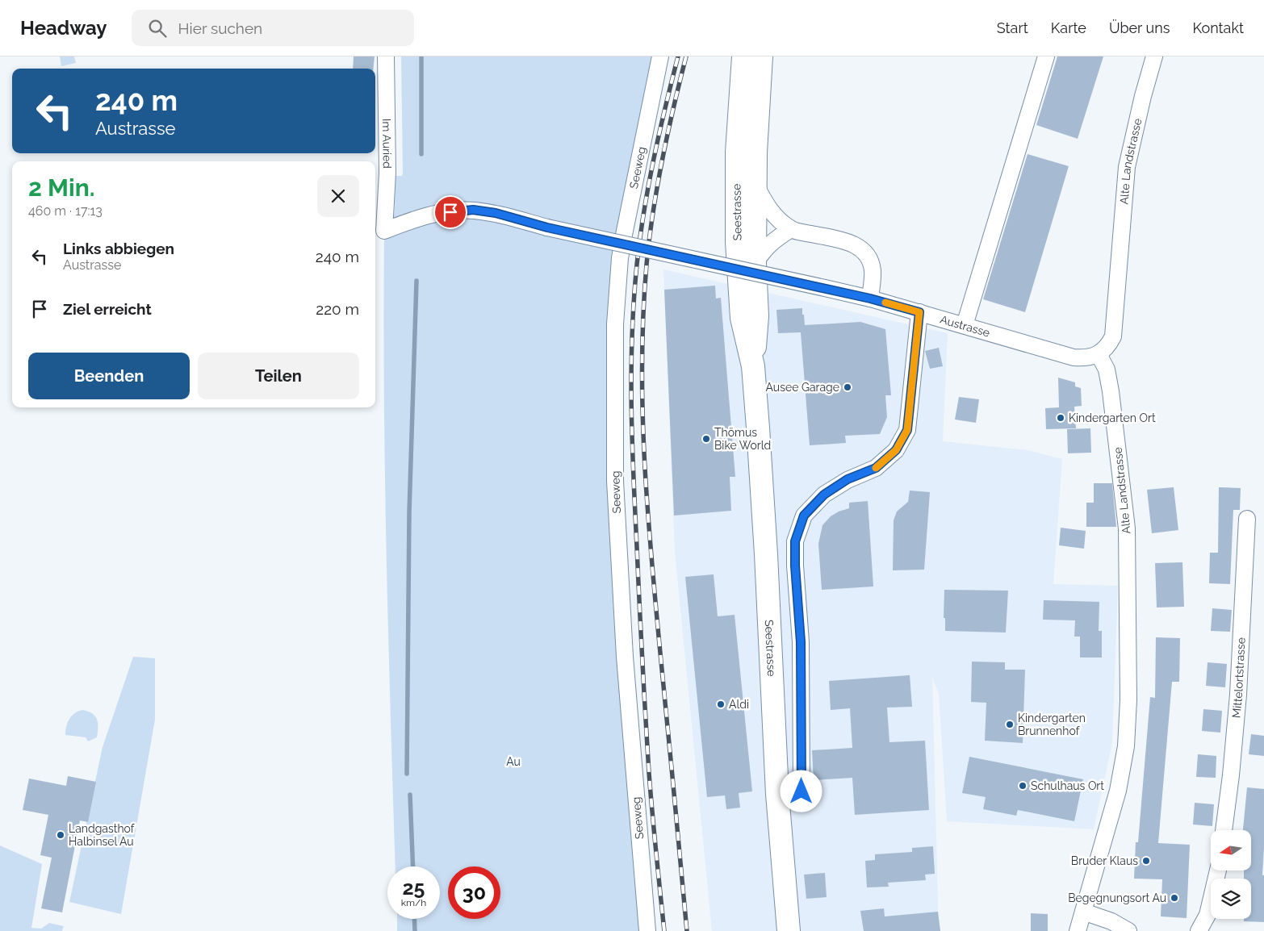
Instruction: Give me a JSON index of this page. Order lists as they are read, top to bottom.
{
  "streets": {
    "main road": ["Seestrasse"],
    "street": [
      "Im Auried",
      "Alte Landstrasse",
      "Seeweg",
      "Austrasse",
      "Mittelortstrasse"
    ]
  },
  "crossings": [
    ["Im Auried", "Austrasse"],
    ["Alte Landstrasse", "Austrasse"]
  ],
  "parks": ["Au"],
  "places": [
    "Ausee Garage",
    "Kindergarten Ort",
    "Thömus Bike World",
    "Aldi",
    "Kindergarten Brunnenhof",
    "Schulhaus Ort",
    "Landgasthof Halbinsel Au",
    "Bruder Klaus",
    "Begegnungsort Au"
  ],
  "north": "left",
  "page": {
    "header": "Headway",
    "search": "Hier suchen",
    "nav": [
      "Start",
      "Karte",
      "Über uns",
      "Kontakt"
    ],
    "turn": ["240 m", "Austrasse"],
    "heading": ["2 Min.", "460 m · 17:13"],
    "list": [
      {
        "name": "Links abbiegen",
        "note": "Austrasse",
        "value": "240 m"
      },
      {
        "name": "Ziel erreicht",
        "value": "220 m"
      }
    ],
    "buttons": ["Beenden", "Teilen"],
    "speed": "25 km/h",
    "limit": "30"
  }
}
